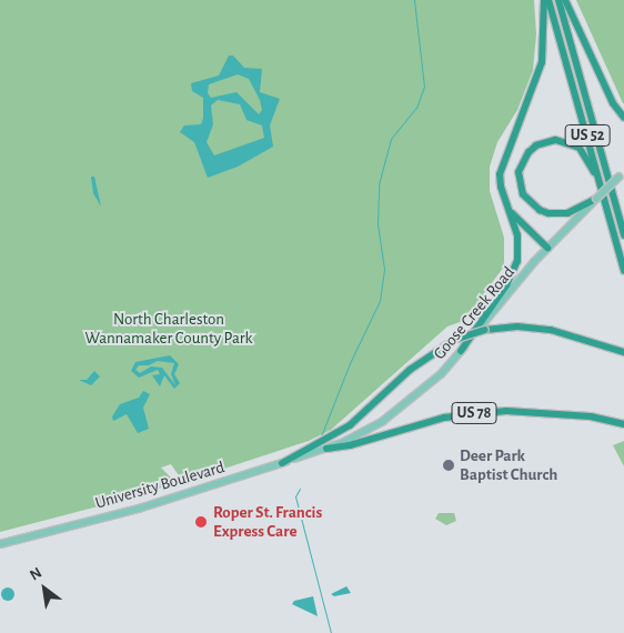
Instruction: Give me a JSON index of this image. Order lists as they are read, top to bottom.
{
  "streets": {
    "highway": ["US 52", "US 78"],
    "main road": ["Goose Creek Road", "University Boulevard"]
  },
  "crossings": [
    ["Goose Creek Road", "US 78"],
    ["Goose Creek Road", "University Boulevard"],
    ["US 78", "University Boulevard"]
  ],
  "parks": ["North Charleston Wannamaker County Park"],
  "places": ["Deer Park Baptist Church", "Roper St. Francis Express Care"],
  "north": "top left"
}
